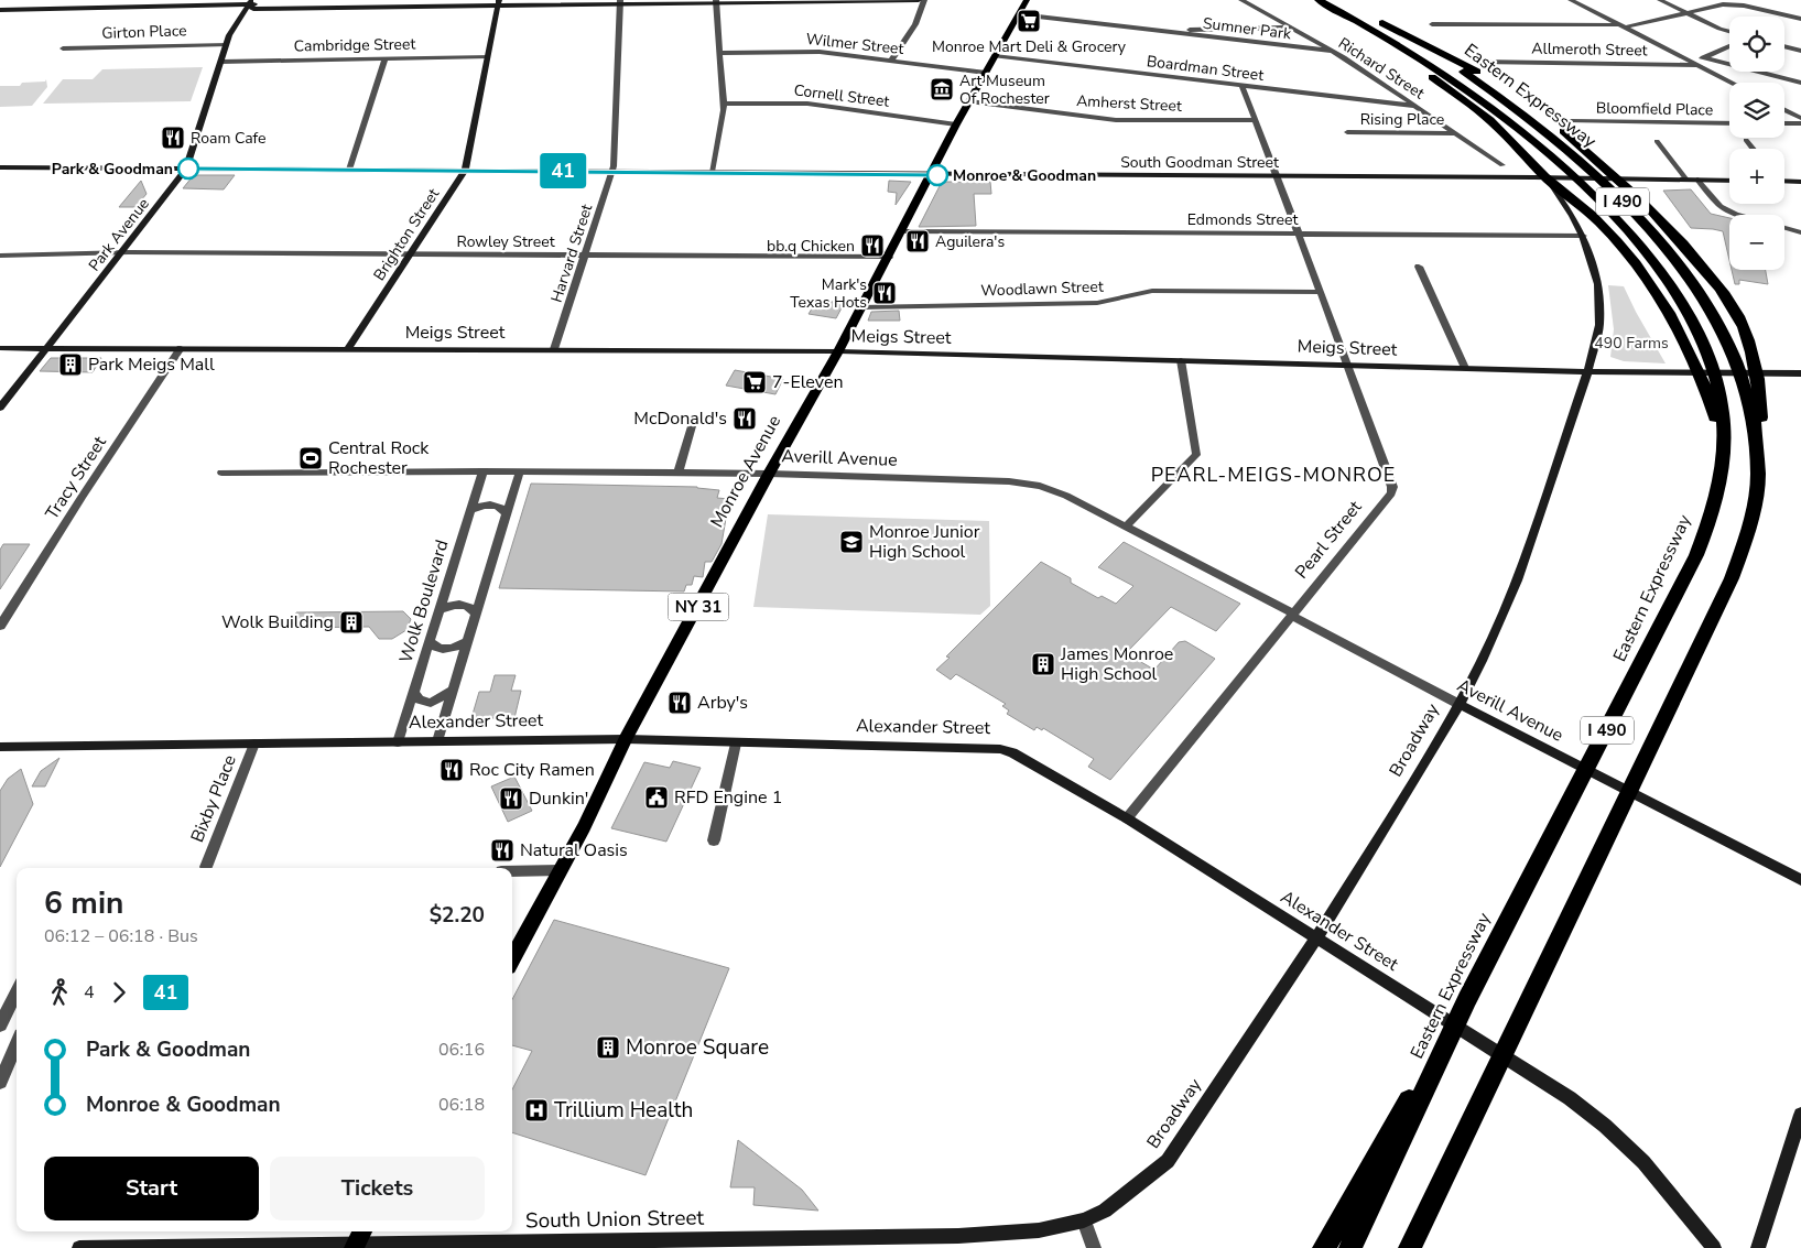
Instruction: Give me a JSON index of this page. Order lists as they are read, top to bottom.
{
  "streets": {
    "highway": ["Eastern Expressway", "I 490"],
    "main road": ["Monroe Avenue", "NY 31"],
    "street": [
      "Sumner Park",
      "Girton Place",
      "Wilmer Street",
      "Cambridge Street",
      "Allmeroth Street",
      "Boardman Street",
      "Richard Street",
      "Cornell Street",
      "Amherst Street",
      "Bloomfield Place",
      "Rising Place",
      "South Goodman Street",
      "Edmonds Street",
      "Park Avenue",
      "Brighton Street",
      "Rowley Street",
      "Harvard Street",
      "Woodlawn Street",
      "Meigs Street",
      "Averill Avenue",
      "Tracy Street",
      "Pearl Street",
      "Wolk Boulevard",
      "Alexander Street",
      "Broadway",
      "Bixby Place",
      "South Union Street"
    ]
  },
  "crossings": [
    ["Sumner Park", "Richard Street"],
    ["Sumner Park", "Monroe Avenue"],
    ["Girton Place", "Park Avenue"],
    ["Wilmer Street", "Monroe Avenue"],
    ["Cambridge Street", "Park Avenue"],
    ["Cambridge Street", "Brighton Street"],
    ["Boardman Street", "Richard Street"],
    ["Boardman Street", "Monroe Avenue"],
    ["Boardman Street", "Pearl Street"],
    ["Richard Street", "Rising Place"],
    ["Cornell Street", "Monroe Avenue"],
    ["Amherst Street", "Monroe Avenue"],
    ["Amherst Street", "Pearl Street"],
    ["South Goodman Street", "Park Avenue"],
    ["South Goodman Street", "Brighton Street"],
    ["South Goodman Street", "Harvard Street"],
    ["South Goodman Street", "Monroe Avenue"],
    ["South Goodman Street", "Pearl Street"],
    ["South Goodman Street", "Broadway"],
    ["Edmonds Street", "Monroe Avenue"],
    ["Edmonds Street", "Pearl Street"],
    ["Edmonds Street", "Broadway"],
    ["Park Avenue", "Rowley Street"],
    ["Park Avenue", "Meigs Street"],
    ["Brighton Street", "Rowley Street"],
    ["Brighton Street", "Meigs Street"],
    ["Rowley Street", "Harvard Street"],
    ["Rowley Street", "Monroe Avenue"],
    ["Harvard Street", "Meigs Street"],
    ["Woodlawn Street", "Monroe Avenue"],
    ["Woodlawn Street", "Pearl Street"],
    ["Meigs Street", "Monroe Avenue"],
    ["Meigs Street", "Tracy Street"],
    ["Meigs Street", "Pearl Street"],
    ["Meigs Street", "Broadway"],
    ["Averill Avenue", "Monroe Avenue"],
    ["Averill Avenue", "Pearl Street"],
    ["Averill Avenue", "Wolk Boulevard"],
    ["Averill Avenue", "Broadway"],
    ["Monroe Avenue", "Alexander Street"],
    ["Pearl Street", "Alexander Street"],
    ["Wolk Boulevard", "Alexander Street"],
    ["Alexander Street", "Broadway"],
    ["Alexander Street", "Bixby Place"],
    ["Broadway", "South Union Street"]
  ],
  "districts": ["PEARL-MEIGS-MONROE"],
  "parks": ["490 Farms"],
  "places": {
    "supermarket": ["Monroe Mart Deli & Grocery", "7-Eleven"],
    "museum": ["Art Museum Of Rochester"],
    "restaurant": [
      "Roam Cafe",
      "Aguilera's",
      "bb.q Chicken",
      "Mark's Texas Hots",
      "McDonald's",
      "Arby's",
      "Roc City Ramen",
      "Dunkin'",
      "Natural Oasis"
    ],
    "other": ["Park & Goodman", "Monroe & Goodman"],
    "building": [
      "Park Meigs Mall",
      "Wolk Building",
      "James Monroe High School",
      "Monroe Square"
    ],
    "sports": ["Central Rock Rochester"],
    "school or university": ["Monroe Junior High School"],
    "public building": ["RFD Engine 1"],
    "hospital": ["Trillium Health"]
  },
  "lines": ["bus line 41"],
  "page": {
    "on_map": "41",
    "map_buttons": ["+", "−"],
    "heading": ["6 min", "06:12 – 06:18 · Bus", "$2.20"],
    "legs": ["4", "41"],
    "list": [
      {
        "name": "Park & Goodman",
        "value": "06:16"
      },
      {
        "name": "Monroe & Goodman",
        "value": "06:18"
      }
    ],
    "buttons": ["Start", "Tickets"]
  }
}
